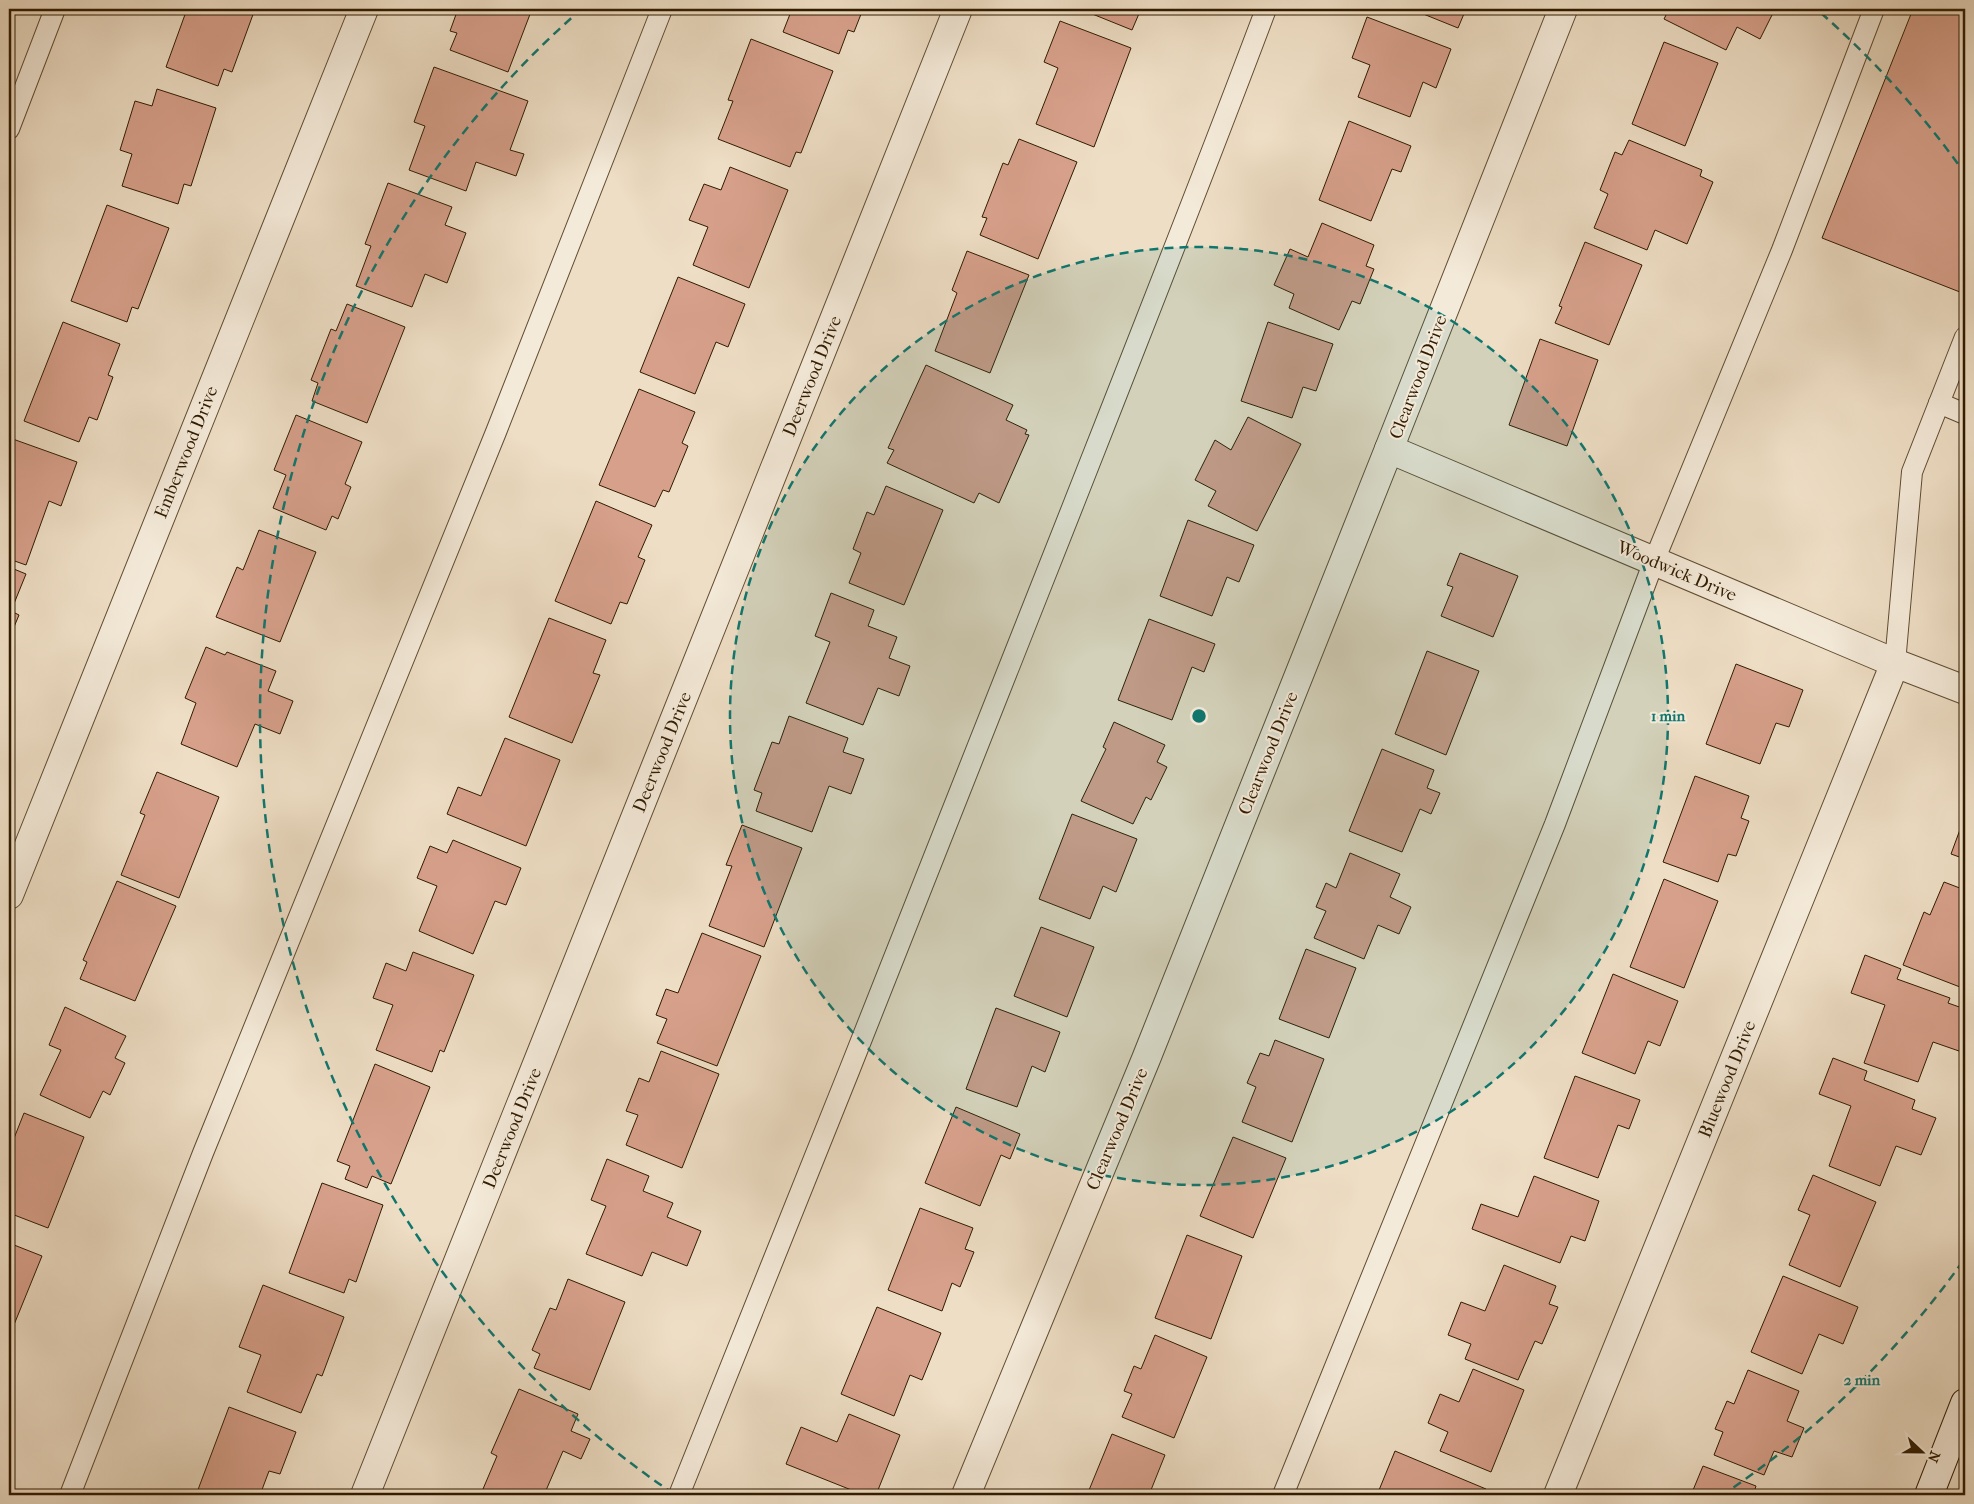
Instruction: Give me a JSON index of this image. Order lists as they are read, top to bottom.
{
  "streets": {
    "street": [
      "Deerwood Drive",
      "Clearwood Drive",
      "Emberwood Drive",
      "Woodwick Drive",
      "Bluewood Drive"
    ]
  },
  "crossings": [
    ["Clearwood Drive", "Woodwick Drive"],
    ["Woodwick Drive", "Bluewood Drive"]
  ],
  "north": "right",
  "rings": ["1 min", "2 min"]
}
